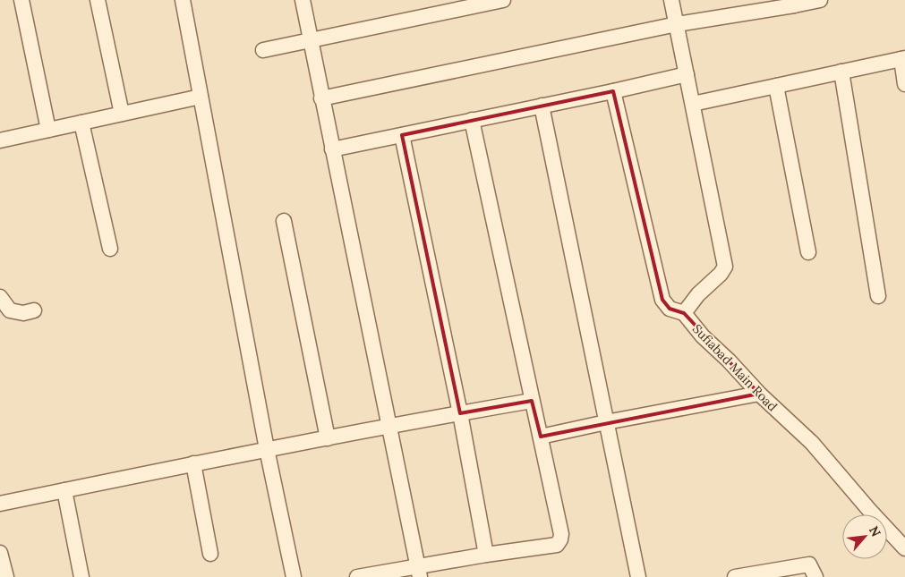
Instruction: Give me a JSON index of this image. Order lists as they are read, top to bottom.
{
  "streets": {
    "street": ["Sufiabad Main Road"]
  },
  "north": "top right"
}
